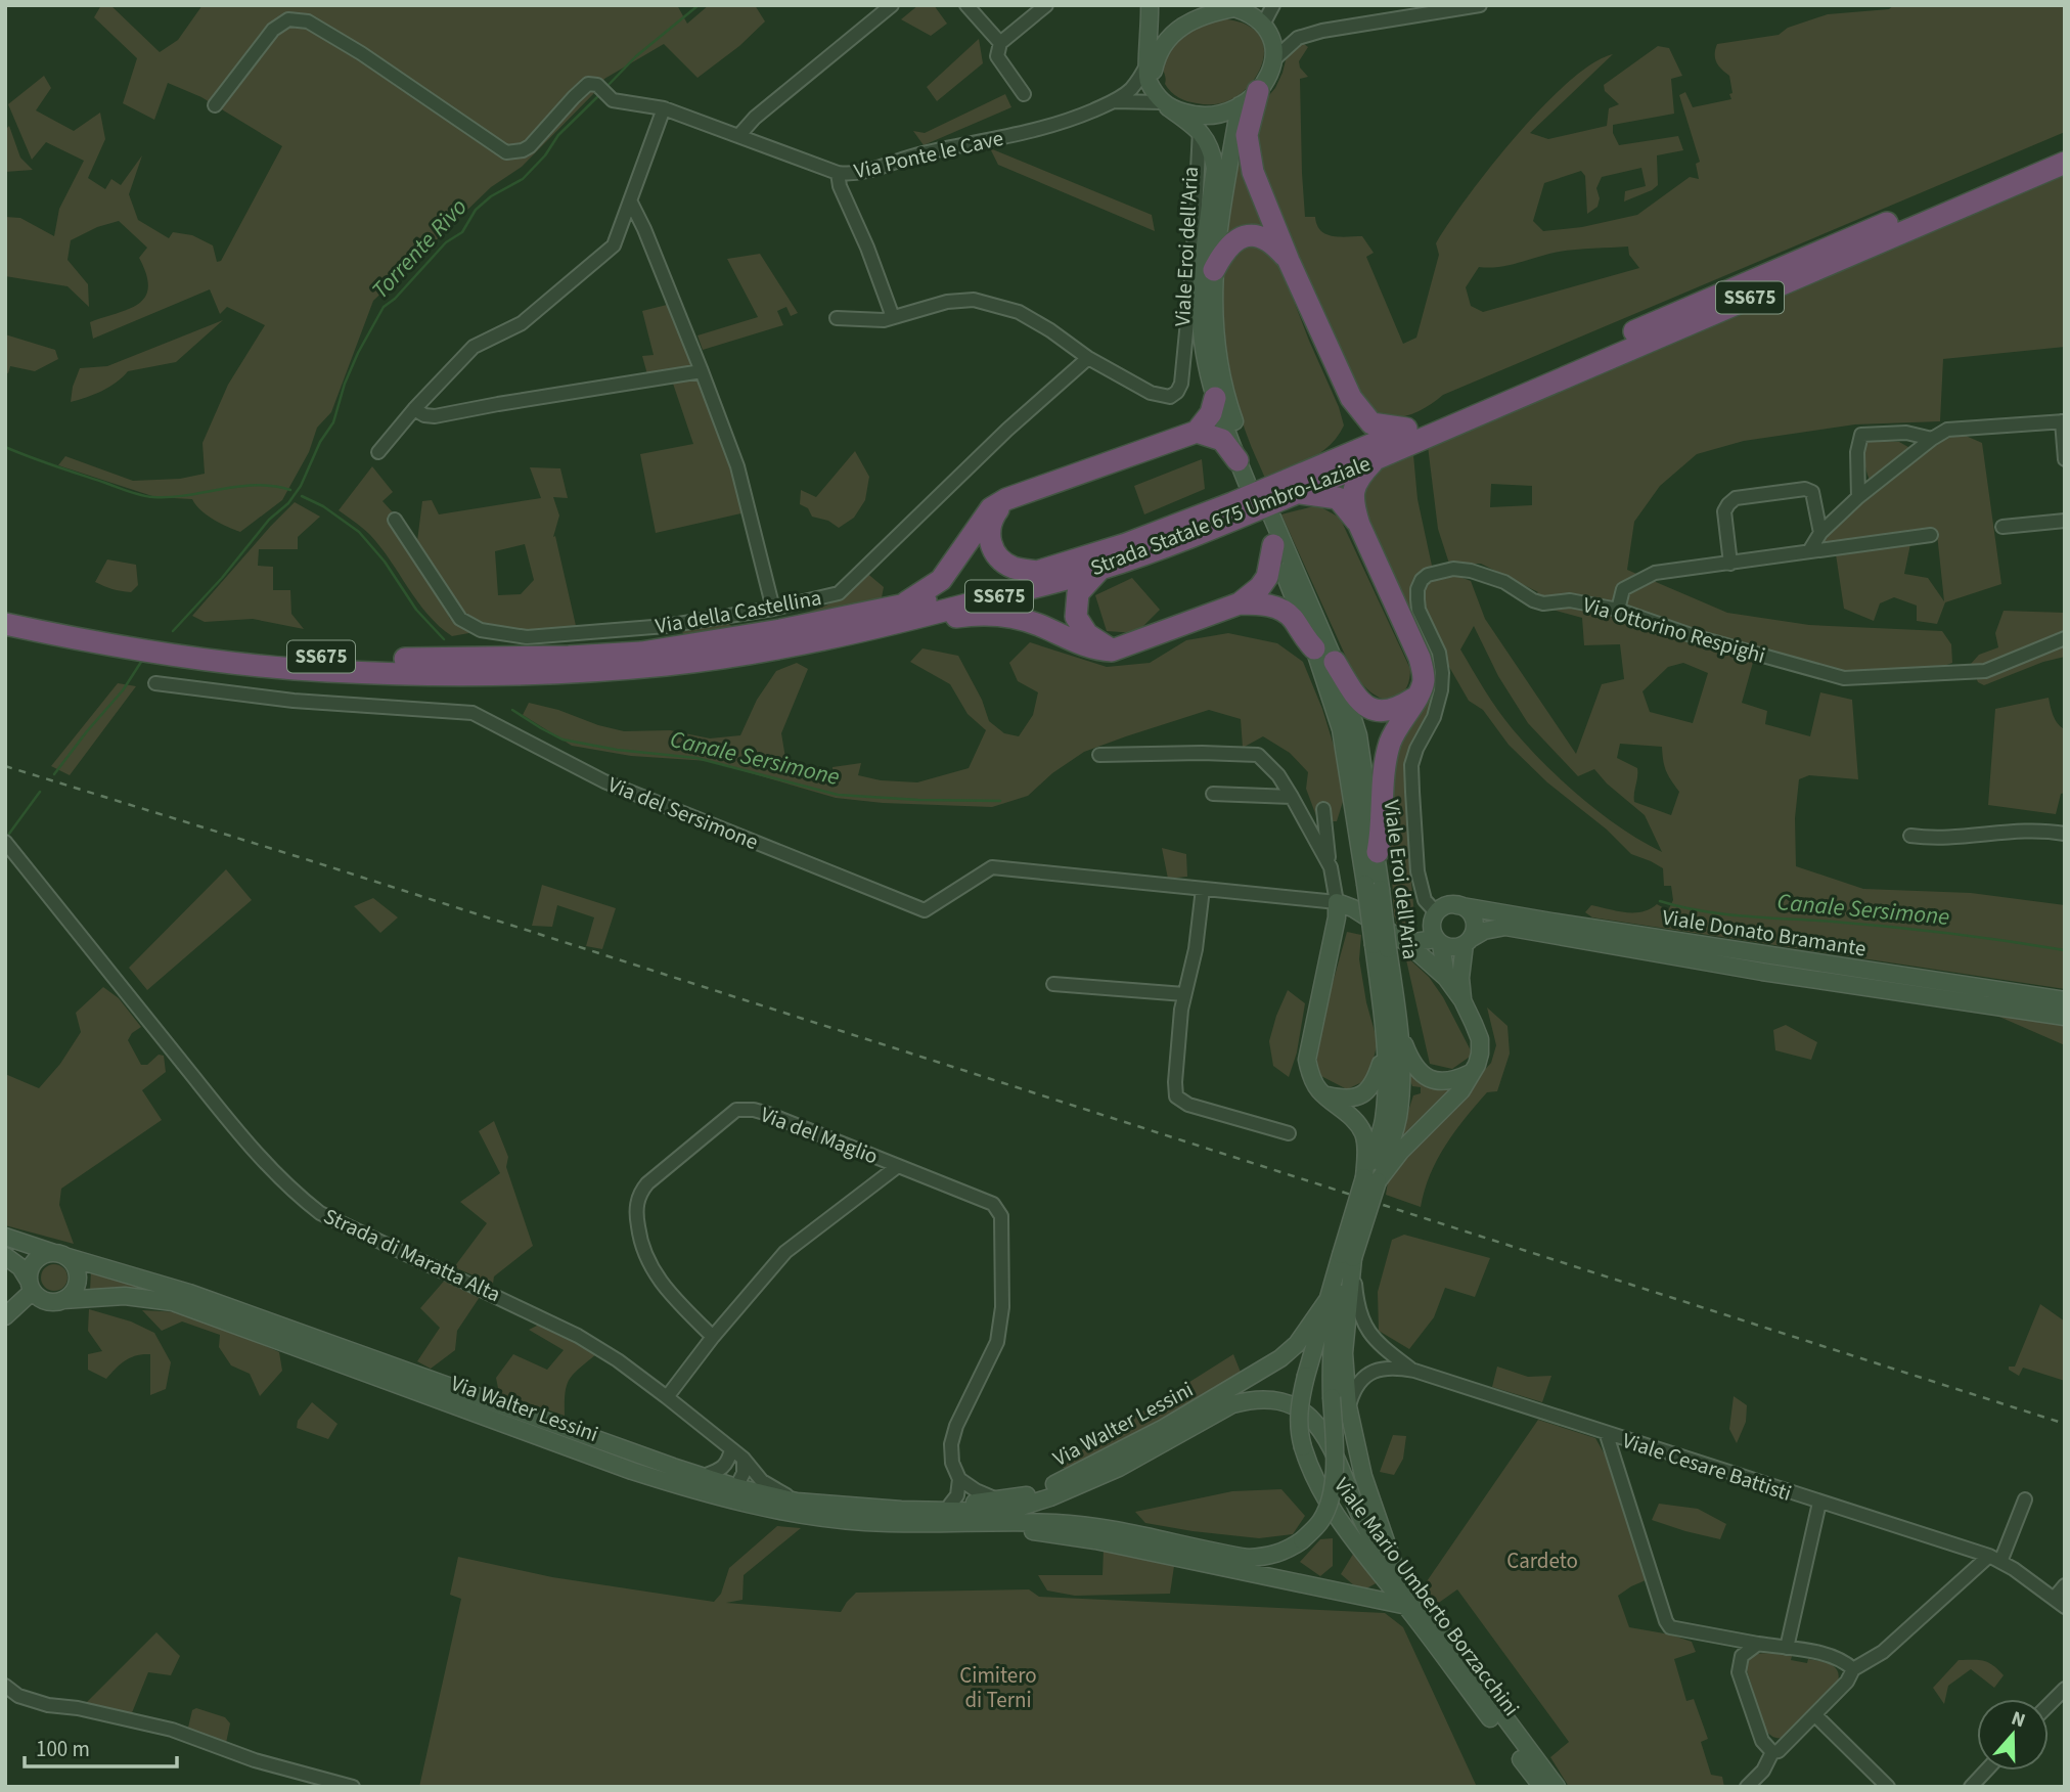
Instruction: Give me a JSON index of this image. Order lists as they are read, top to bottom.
{
  "streets": {
    "highway": ["SS675", "Strada Statale 675 Umbro-Laziale"],
    "main road": [
      "Viale Eroi dell'Aria",
      "Viale Donato Bramante",
      "Via Walter Lessini",
      "Viale Mario Umberto Borzacchini"
    ],
    "street": [
      "Via Ponte le Cave",
      "Via della Castellina",
      "Via Ottorino Respighi",
      "Via del Sersimone",
      "Via del Maglio",
      "Strada di Maratta Alta",
      "Viale Cesare Battisti"
    ]
  },
  "crossings": [
    ["Via Ponte le Cave", "Viale Eroi dell'Aria"],
    ["Viale Eroi dell'Aria", "Viale Donato Bramante"],
    ["Viale Eroi dell'Aria", "Viale Mario Umberto Borzacchini"],
    ["Via Ottorino Respighi", "Viale Donato Bramante"],
    ["Via del Maglio", "Strada di Maratta Alta"],
    ["Strada di Maratta Alta", "Via Walter Lessini"],
    ["Via Walter Lessini", "Viale Cesare Battisti"],
    ["Via Walter Lessini", "Viale Mario Umberto Borzacchini"],
    ["Viale Cesare Battisti", "Viale Mario Umberto Borzacchini"]
  ],
  "water": ["Torrente Rivo", "Canale Sersimone"],
  "parks": ["Cardeto", "Cimitero di Terni"],
  "scale_bar": "100 m",
  "north": "top"
}
